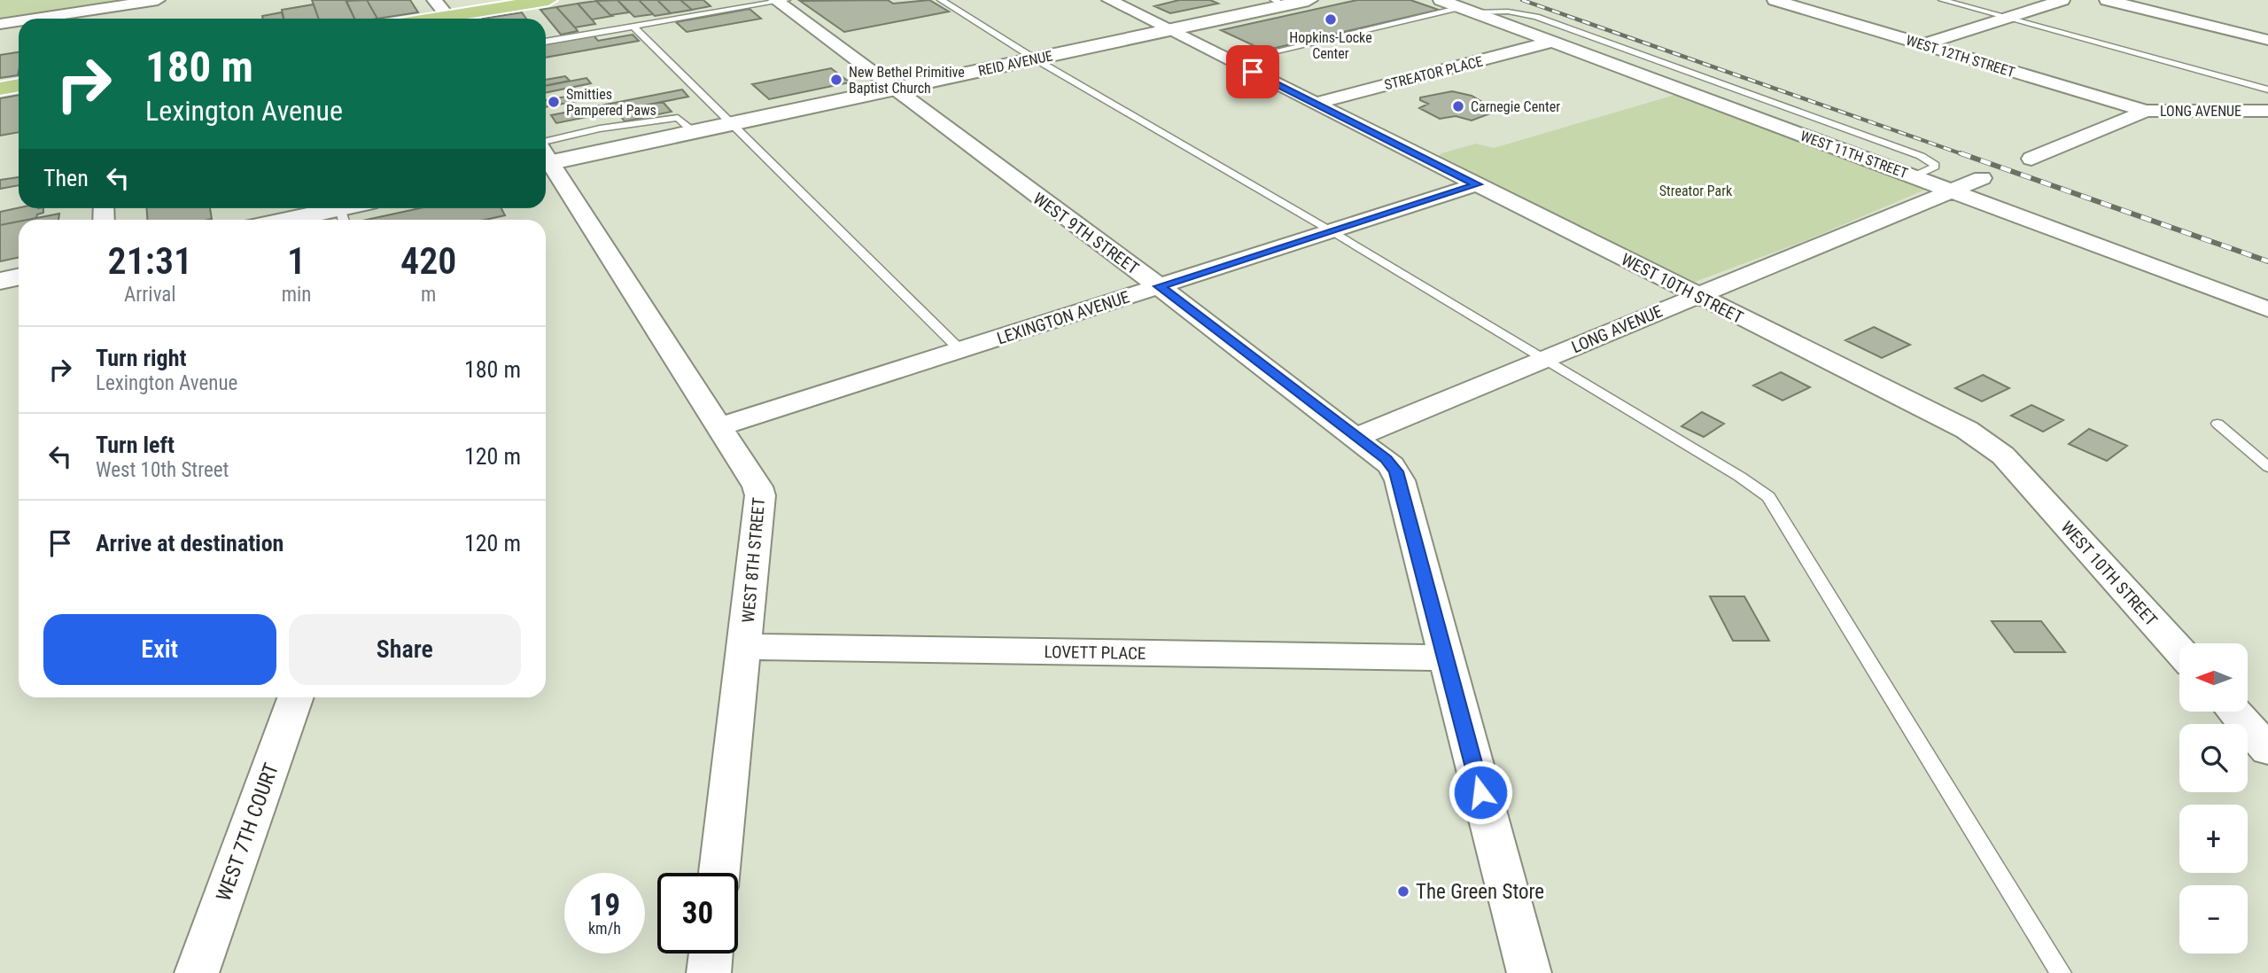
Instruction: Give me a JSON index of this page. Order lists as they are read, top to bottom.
{
  "streets": {
    "street": [
      "WEST 12TH STREET",
      "REID AVENUE",
      "STREATOR PLACE",
      "LONG AVENUE",
      "WEST 11TH STREET",
      "WEST 9TH STREET",
      "WEST 10TH STREET",
      "LEXINGTON AVENUE",
      "WEST 8TH STREET",
      "LOVETT PLACE",
      "WEST 7TH COURT"
    ]
  },
  "crossings": [
    ["WEST 12TH STREET", "LONG AVENUE"],
    ["REID AVENUE", "WEST 9TH STREET"],
    ["REID AVENUE", "WEST 10TH STREET"],
    ["STREATOR PLACE", "WEST 11TH STREET"],
    ["STREATOR PLACE", "WEST 10TH STREET"],
    ["LONG AVENUE", "WEST 11TH STREET"],
    ["LONG AVENUE", "WEST 9TH STREET"],
    ["LONG AVENUE", "WEST 10TH STREET"],
    ["WEST 9TH STREET", "LEXINGTON AVENUE"],
    ["WEST 9TH STREET", "LOVETT PLACE"],
    ["WEST 10TH STREET", "LEXINGTON AVENUE"],
    ["LEXINGTON AVENUE", "WEST 8TH STREET"],
    ["WEST 8TH STREET", "LOVETT PLACE"]
  ],
  "parks": ["Streator Park"],
  "places": [
    "Hopkins-Locke Center",
    "New Bethel Primitive Baptist Church",
    "Smitties Pampered Paws",
    "Carnegie Center",
    "The Green Store"
  ],
  "north": "left",
  "page": {
    "turn": ["180 m", "Lexington Avenue"],
    "then": "Then",
    "eta": [
      "21:31",
      "Arrival",
      "1",
      "min",
      "420",
      "m"
    ],
    "list": [
      {
        "name": "Turn right",
        "note": "Lexington Avenue",
        "value": "180 m"
      },
      {
        "name": "Turn left",
        "note": "West 10th Street",
        "value": "120 m"
      },
      {
        "name": "Arrive at destination",
        "value": "120 m"
      }
    ],
    "buttons": ["Exit", "Share"],
    "map_buttons": ["+", "−"],
    "speed": "19 km/h",
    "limit": "30"
  }
}
